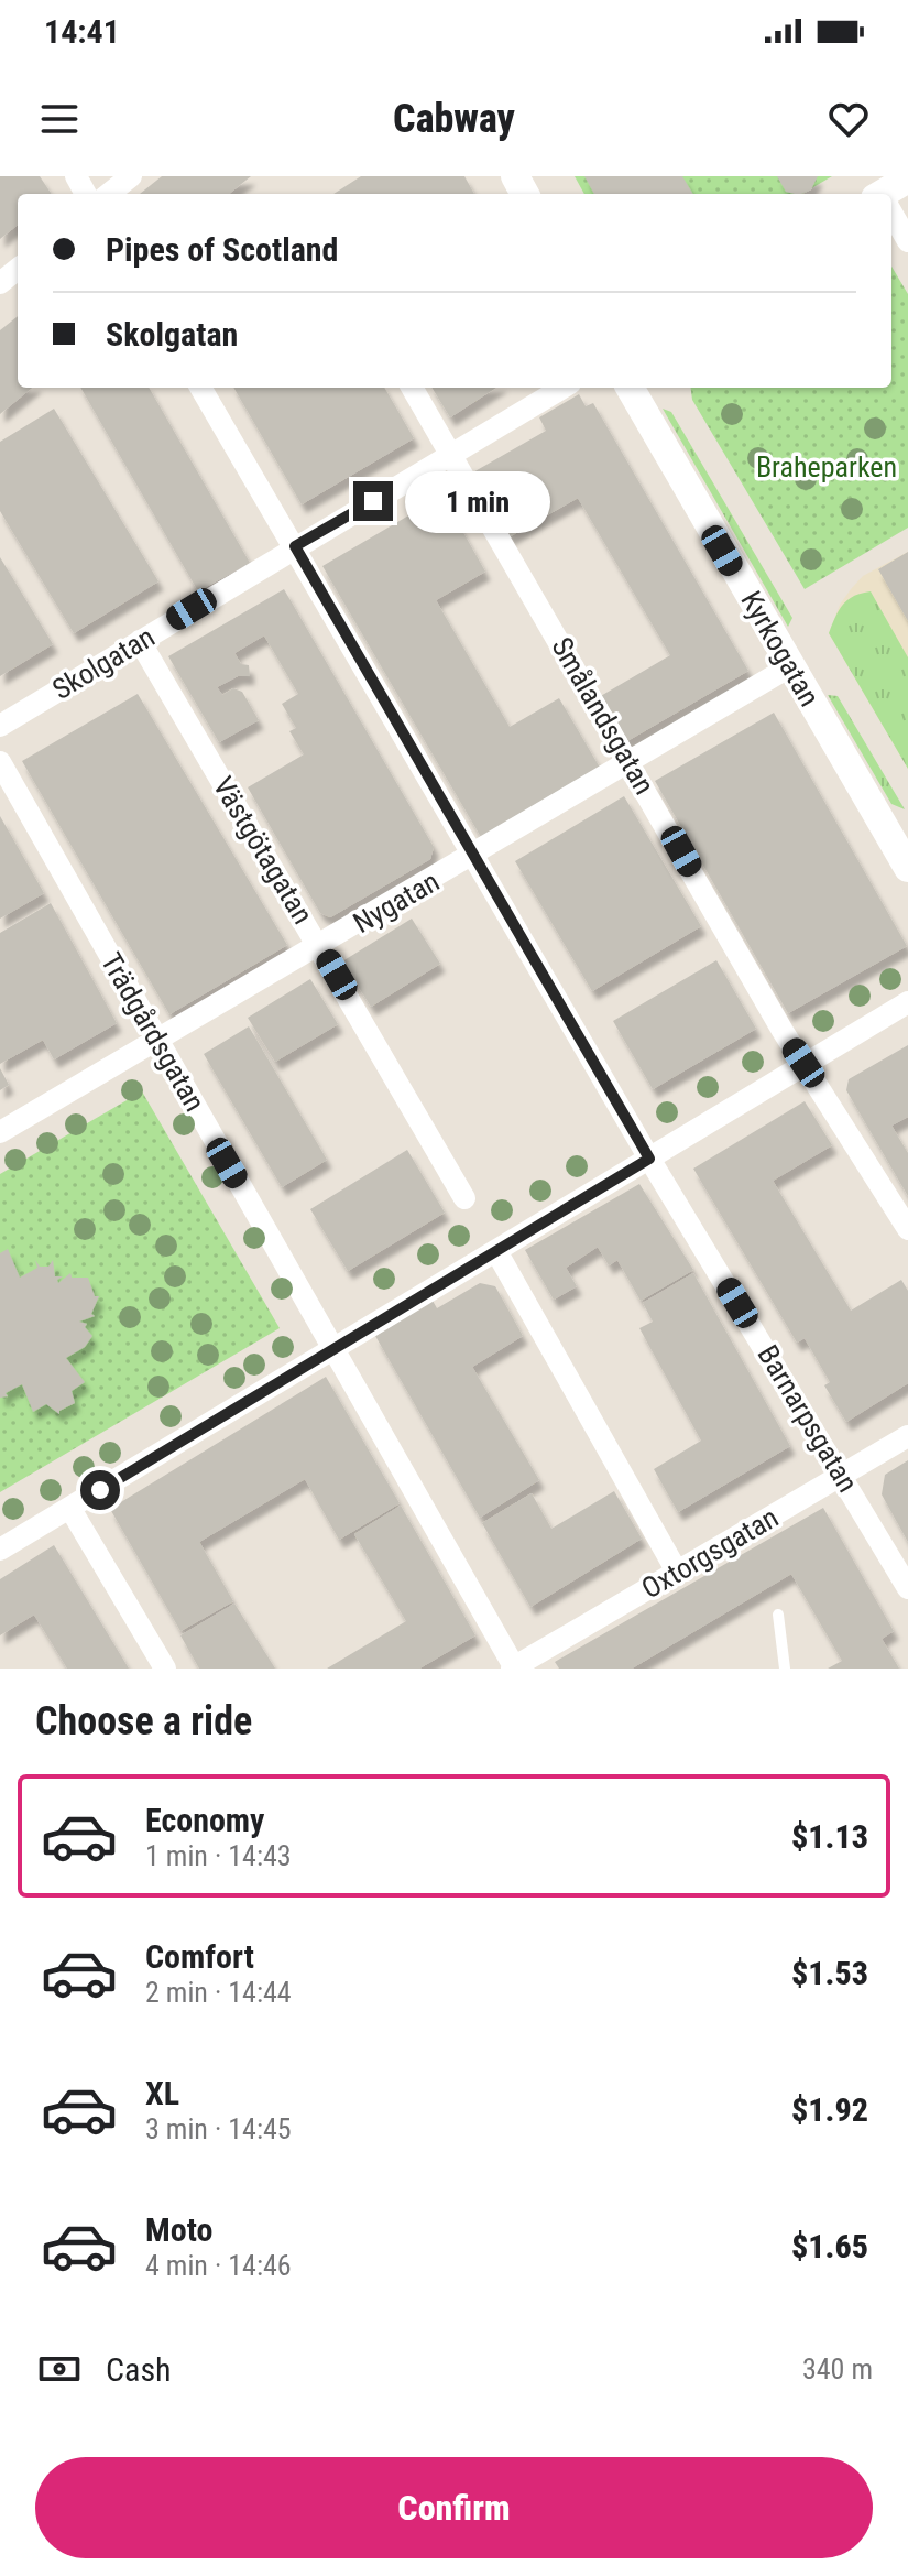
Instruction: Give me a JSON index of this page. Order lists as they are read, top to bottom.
{
  "streets": {
    "street": [
      "Kyrkogatan",
      "Skolgatan",
      "Smålandsgatan",
      "Västgötagatan",
      "Nygatan",
      "Trädgårdsgatan",
      "Barnarpsgatan",
      "Oxtorgsgatan"
    ]
  },
  "crossings": [
    ["Kyrkogatan", "Nygatan"],
    ["Skolgatan", "Smålandsgatan"],
    ["Skolgatan", "Västgötagatan"],
    ["Skolgatan", "Barnarpsgatan"],
    ["Smålandsgatan", "Nygatan"],
    ["Västgötagatan", "Nygatan"],
    ["Nygatan", "Trädgårdsgatan"],
    ["Nygatan", "Barnarpsgatan"],
    ["Trädgårdsgatan", "Oxtorgsgatan"],
    ["Barnarpsgatan", "Oxtorgsgatan"]
  ],
  "parks": ["Braheparken"],
  "page": {
    "status": "14:41",
    "header": "Cabway",
    "banner": ["Pipes of Scotland", "Skolgatan"],
    "bubble": "1 min",
    "heading": "Choose a ride",
    "list": [
      {
        "name": "Economy",
        "note": "1 min · 14:43",
        "value": "$1.13"
      },
      {
        "name": "Comfort",
        "note": "2 min · 14:44",
        "value": "$1.53"
      },
      {
        "name": "XL",
        "note": "3 min · 14:45",
        "value": "$1.92"
      },
      {
        "name": "Moto",
        "note": "4 min · 14:46",
        "value": "$1.65"
      }
    ],
    "pay": ["Cash", "340 m"],
    "buttons": "Confirm"
  }
}
